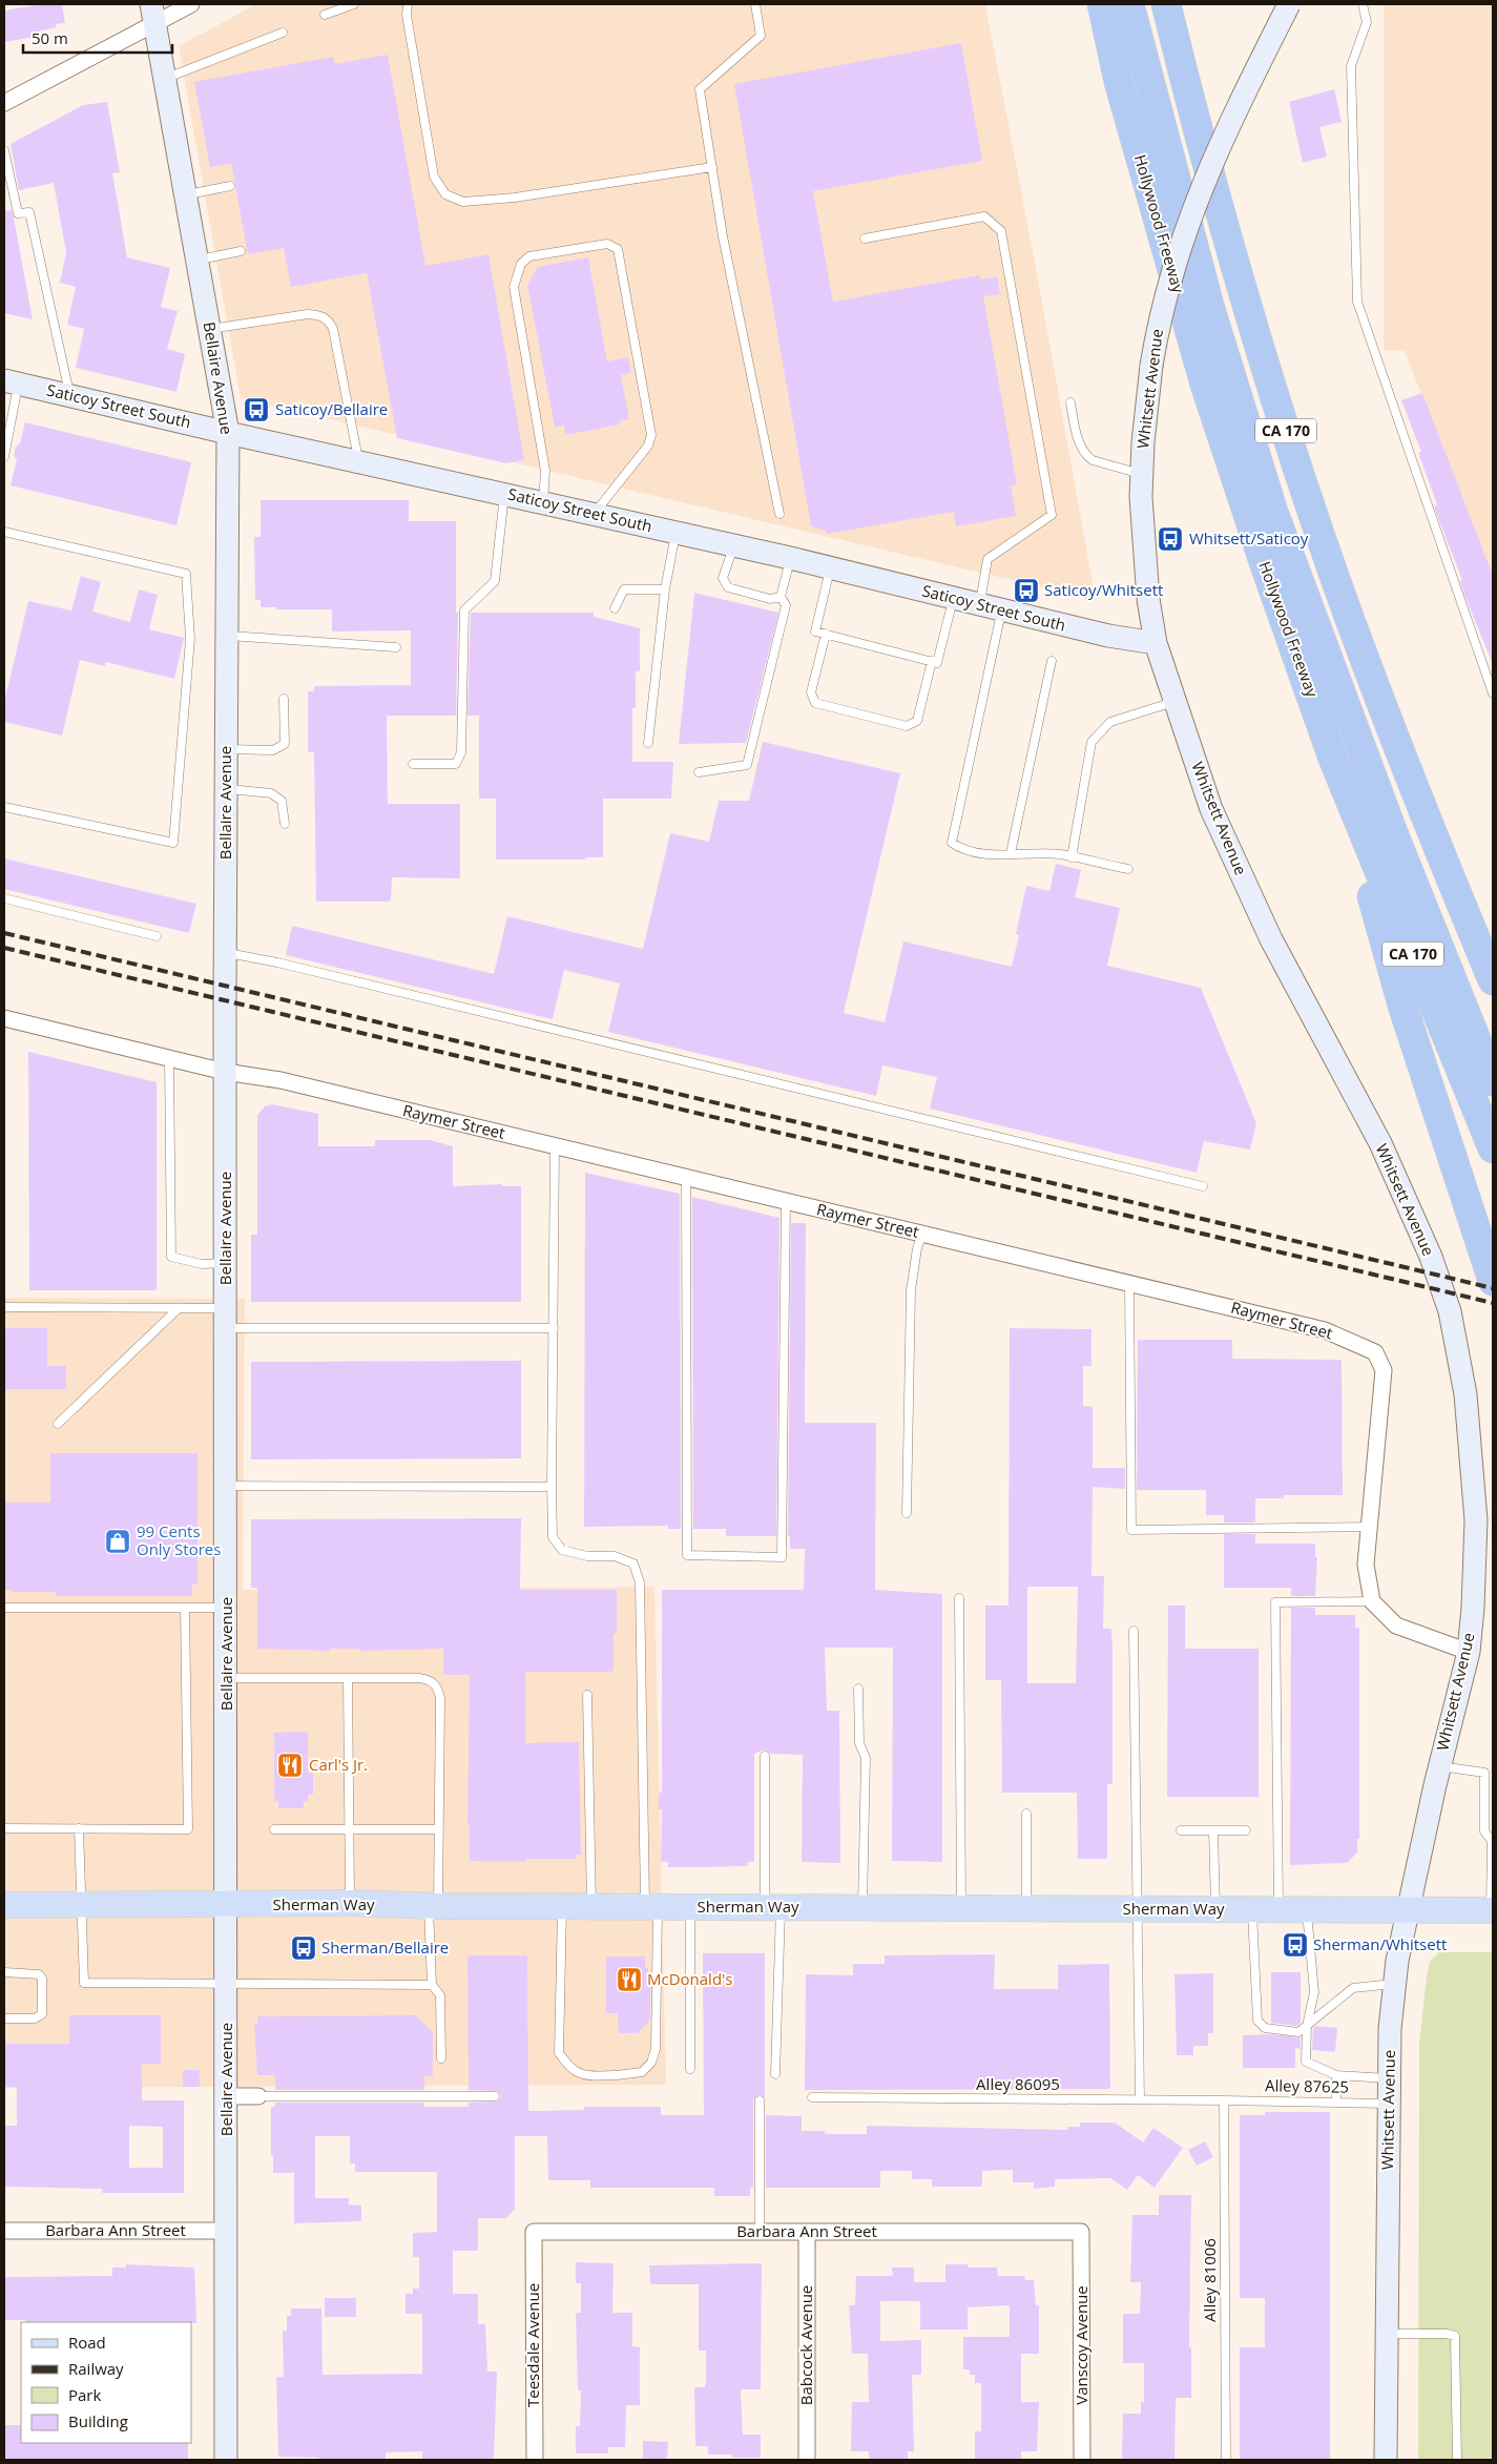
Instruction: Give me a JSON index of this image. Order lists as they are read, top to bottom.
{
  "streets": {
    "highway": ["Hollywood Freeway", "CA 170"],
    "main road": ["Sherman Way"],
    "street": [
      "Bellaire Avenue",
      "Whitsett Avenue",
      "Saticoy Street South",
      "Raymer Street",
      "Barbara Ann Street",
      "Teesdale Avenue",
      "Babcock Avenue",
      "Vanscoy Avenue"
    ],
    "lane": ["Alley 86095", "Alley 87625", "Alley 81006"]
  },
  "crossings": [
    ["Bellaire Avenue", "Saticoy Street South"],
    ["Bellaire Avenue", "Raymer Street"],
    ["Bellaire Avenue", "Sherman Way"],
    ["Bellaire Avenue", "Barbara Ann Street"],
    ["Whitsett Avenue", "Saticoy Street South"],
    ["Whitsett Avenue", "Sherman Way"],
    ["Whitsett Avenue", "Alley 87625"],
    ["Alley 86095", "Alley 87625"],
    ["Alley 86095", "Alley 81006"],
    ["Alley 87625", "Alley 81006"],
    ["Barbara Ann Street", "Teesdale Avenue"],
    ["Barbara Ann Street", "Babcock Avenue"],
    ["Barbara Ann Street", "Vanscoy Avenue"]
  ],
  "places": {
    "bus stop": [
      "Saticoy/Bellaire",
      "Whitsett/Saticoy",
      "Saticoy/Whitsett",
      "Sherman/Whitsett",
      "Sherman/Bellaire"
    ],
    "shop": ["99 Cents Only Stores"],
    "restaurant": ["Carl's Jr.", "McDonald's"]
  },
  "legend": [
    "Road",
    "Railway",
    "Park",
    "Building"
  ],
  "scale_bar": "50 m"
}
